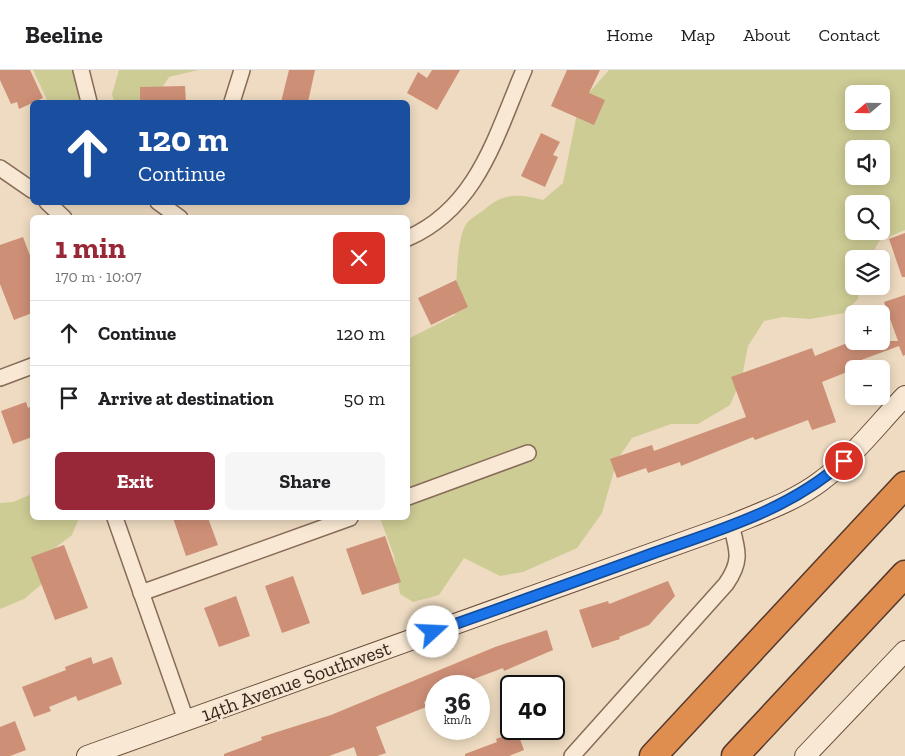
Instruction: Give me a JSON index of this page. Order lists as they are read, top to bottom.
{
  "streets": {
    "street": ["14th Avenue Southwest"]
  },
  "north": "left",
  "page": {
    "header": "Beeline",
    "nav": [
      "Home",
      "Map",
      "About",
      "Contact"
    ],
    "map_buttons": ["+", "−"],
    "turn": ["120 m", "Continue"],
    "heading": ["1 min", "170 m · 10:07"],
    "list": [
      {
        "name": "Continue",
        "value": "120 m"
      },
      {
        "name": "Arrive at destination",
        "value": "50 m"
      }
    ],
    "buttons": ["Exit", "Share"],
    "speed": "36 km/h",
    "limit": "40"
  }
}
